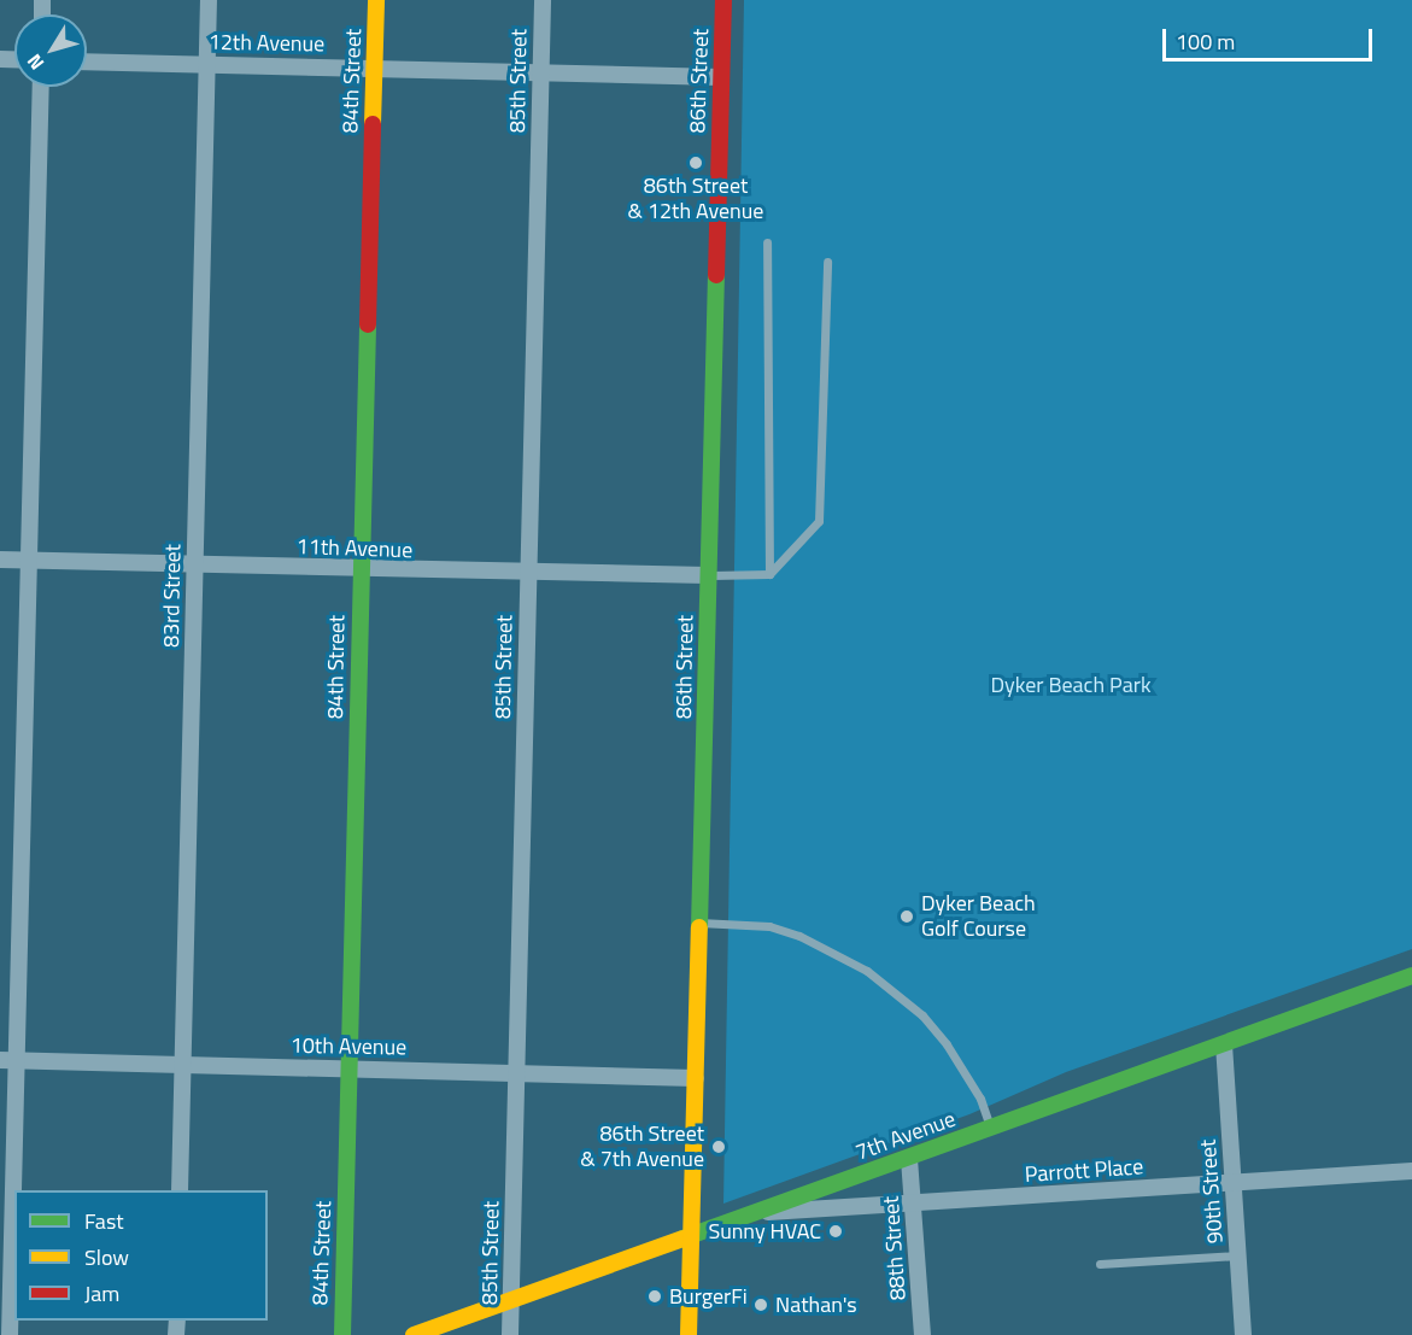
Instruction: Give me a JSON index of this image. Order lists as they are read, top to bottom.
{
  "streets": {
    "main road": ["84th Street", "86th Street", "7th Avenue"],
    "street": [
      "12th Avenue",
      "85th Street",
      "11th Avenue",
      "83rd Street",
      "10th Avenue",
      "Parrott Place",
      "90th Street",
      "88th Street"
    ]
  },
  "crossings": [
    ["12th Avenue", "84th Street"],
    ["12th Avenue", "85th Street"],
    ["12th Avenue", "86th Street"],
    ["12th Avenue", "83rd Street"],
    ["84th Street", "11th Avenue"],
    ["84th Street", "10th Avenue"],
    ["85th Street", "11th Avenue"],
    ["85th Street", "10th Avenue"],
    ["85th Street", "7th Avenue"],
    ["86th Street", "11th Avenue"],
    ["86th Street", "10th Avenue"],
    ["86th Street", "7th Avenue"],
    ["11th Avenue", "83rd Street"],
    ["83rd Street", "10th Avenue"],
    ["7th Avenue", "Parrott Place"],
    ["7th Avenue", "90th Street"],
    ["7th Avenue", "88th Street"],
    ["Parrott Place", "90th Street"],
    ["Parrott Place", "88th Street"]
  ],
  "parks": ["Dyker Beach Park"],
  "places": [
    "86th Street & 12th Avenue",
    "Dyker Beach Golf Course",
    "86th Street & 7th Avenue",
    "Sunny HVAC",
    "BurgerFi",
    "Nathan's"
  ],
  "legend": ["Fast", "Slow", "Jam"],
  "scale_bar": "100 m",
  "north": "bottom left"
}
